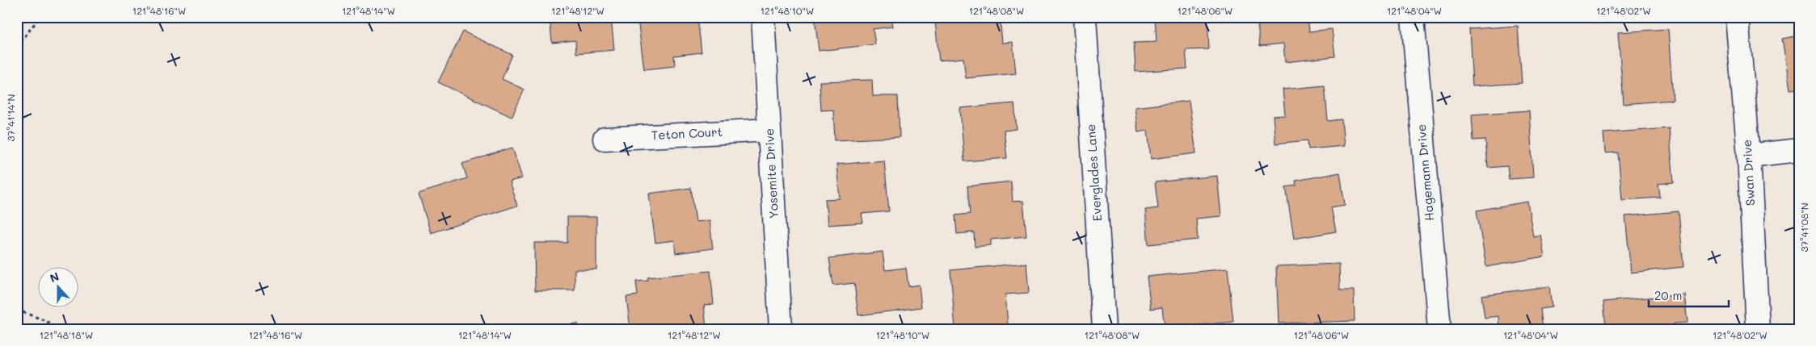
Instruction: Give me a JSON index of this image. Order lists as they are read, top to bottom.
{
  "streets": {
    "street": [
      "Teton Court",
      "Everglades Lane",
      "Hagemann Drive",
      "Swan Drive",
      "Yosemite Drive"
    ]
  },
  "crossings": [
    ["Teton Court", "Yosemite Drive"]
  ],
  "scale_bar": "20 m",
  "north": "top",
  "coordinates": [
    "121°48'16\"W",
    "121°48'14\"W",
    "121°48'12\"W",
    "121°48'10\"W",
    "121°48'08\"W",
    "121°48'06\"W",
    "121°48'04\"W",
    "121°48'02\"W",
    "37°41'14\"N",
    "37°41'08\"N",
    "121°48'18\"W"
  ]
}
